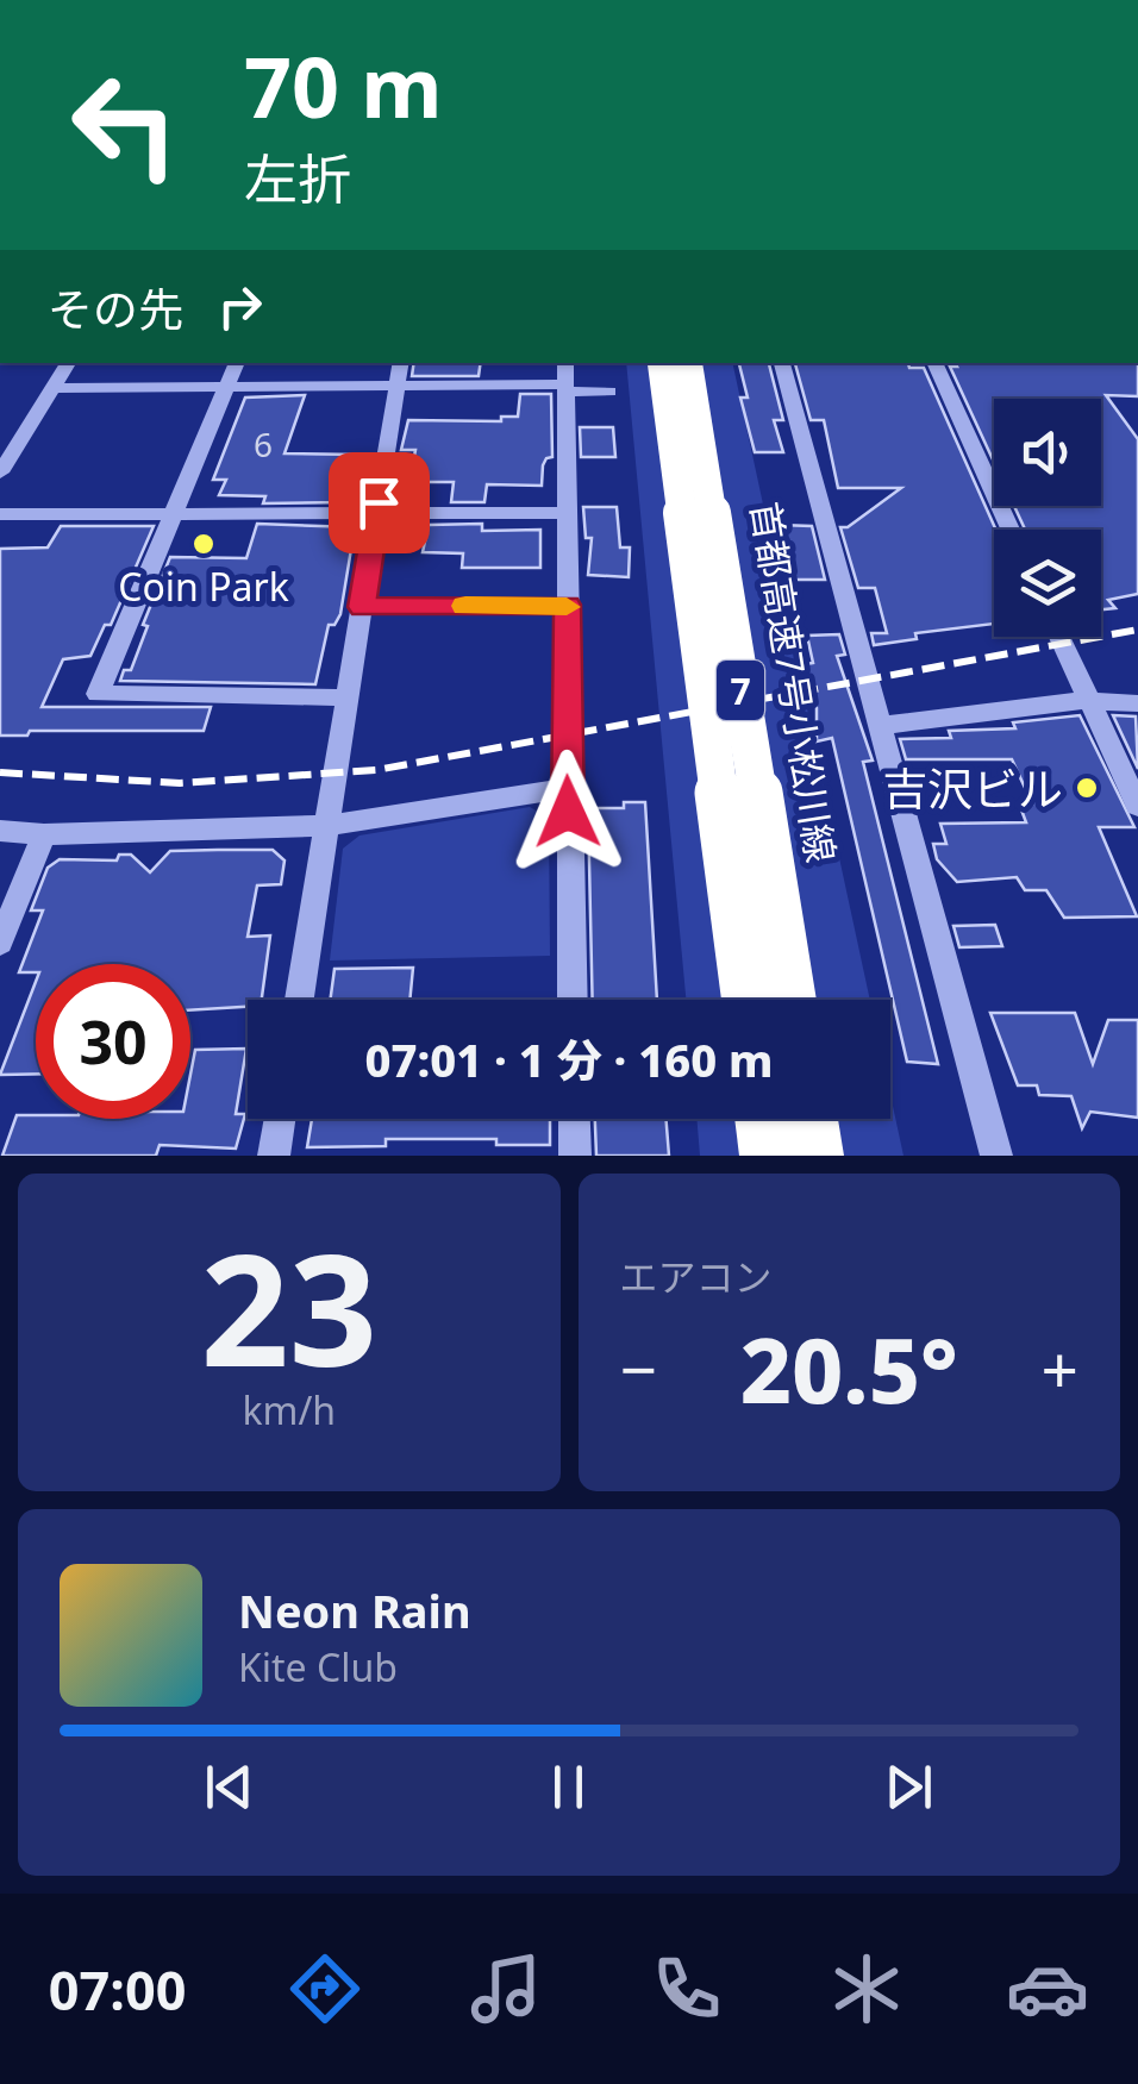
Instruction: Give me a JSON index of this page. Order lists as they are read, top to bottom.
{
  "streets": {
    "highway": ["首都高速7号小松川線", "7"]
  },
  "places": ["Coin Park", "吉沢ビル"],
  "house_numbers": ["6"],
  "page": {
    "turn": ["70 m", "左折"],
    "then": "その先",
    "limit": "30",
    "trip": "07:01 · 1 分 · 160 m",
    "tile": [
      ["23", "km/h"],
      "エアコン"
    ],
    "heat": ["−", "20.5°", "+"],
    "song": ["Neon Rain", "Kite Club"],
    "tabs": "07:00"
  }
}
